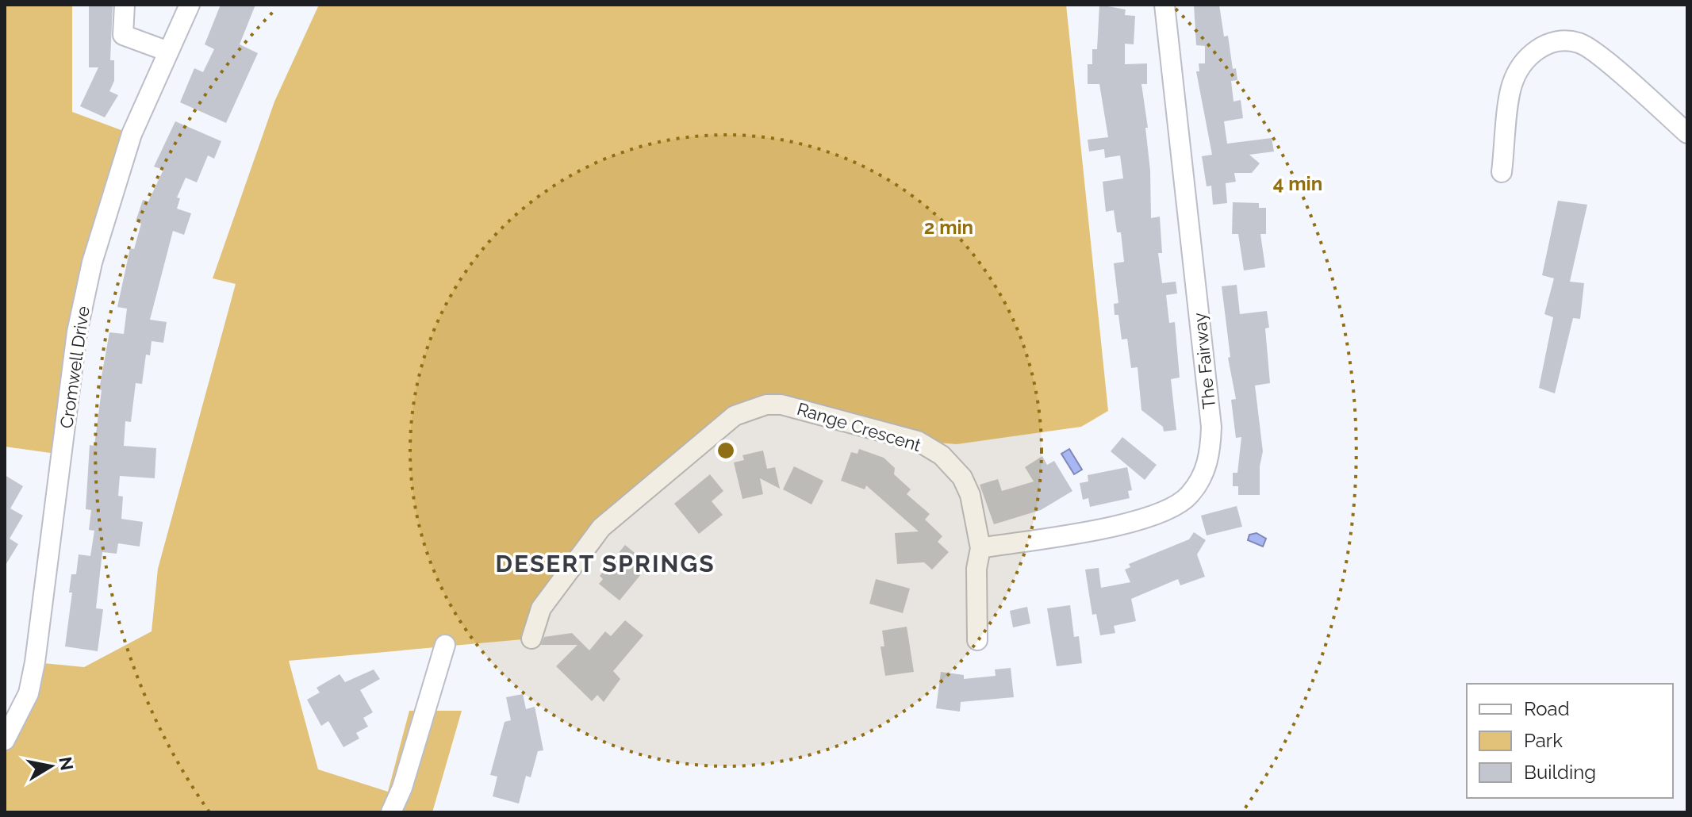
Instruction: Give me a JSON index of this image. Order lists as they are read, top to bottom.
{
  "streets": {
    "street": ["The Fairway", "Cromwell Drive", "Range Crescent"]
  },
  "crossings": [
    ["The Fairway", "Range Crescent"]
  ],
  "districts": ["DESERT SPRINGS"],
  "legend": ["Road", "Park", "Building"],
  "north": "right",
  "rings": ["4 min", "2 min"]
}
